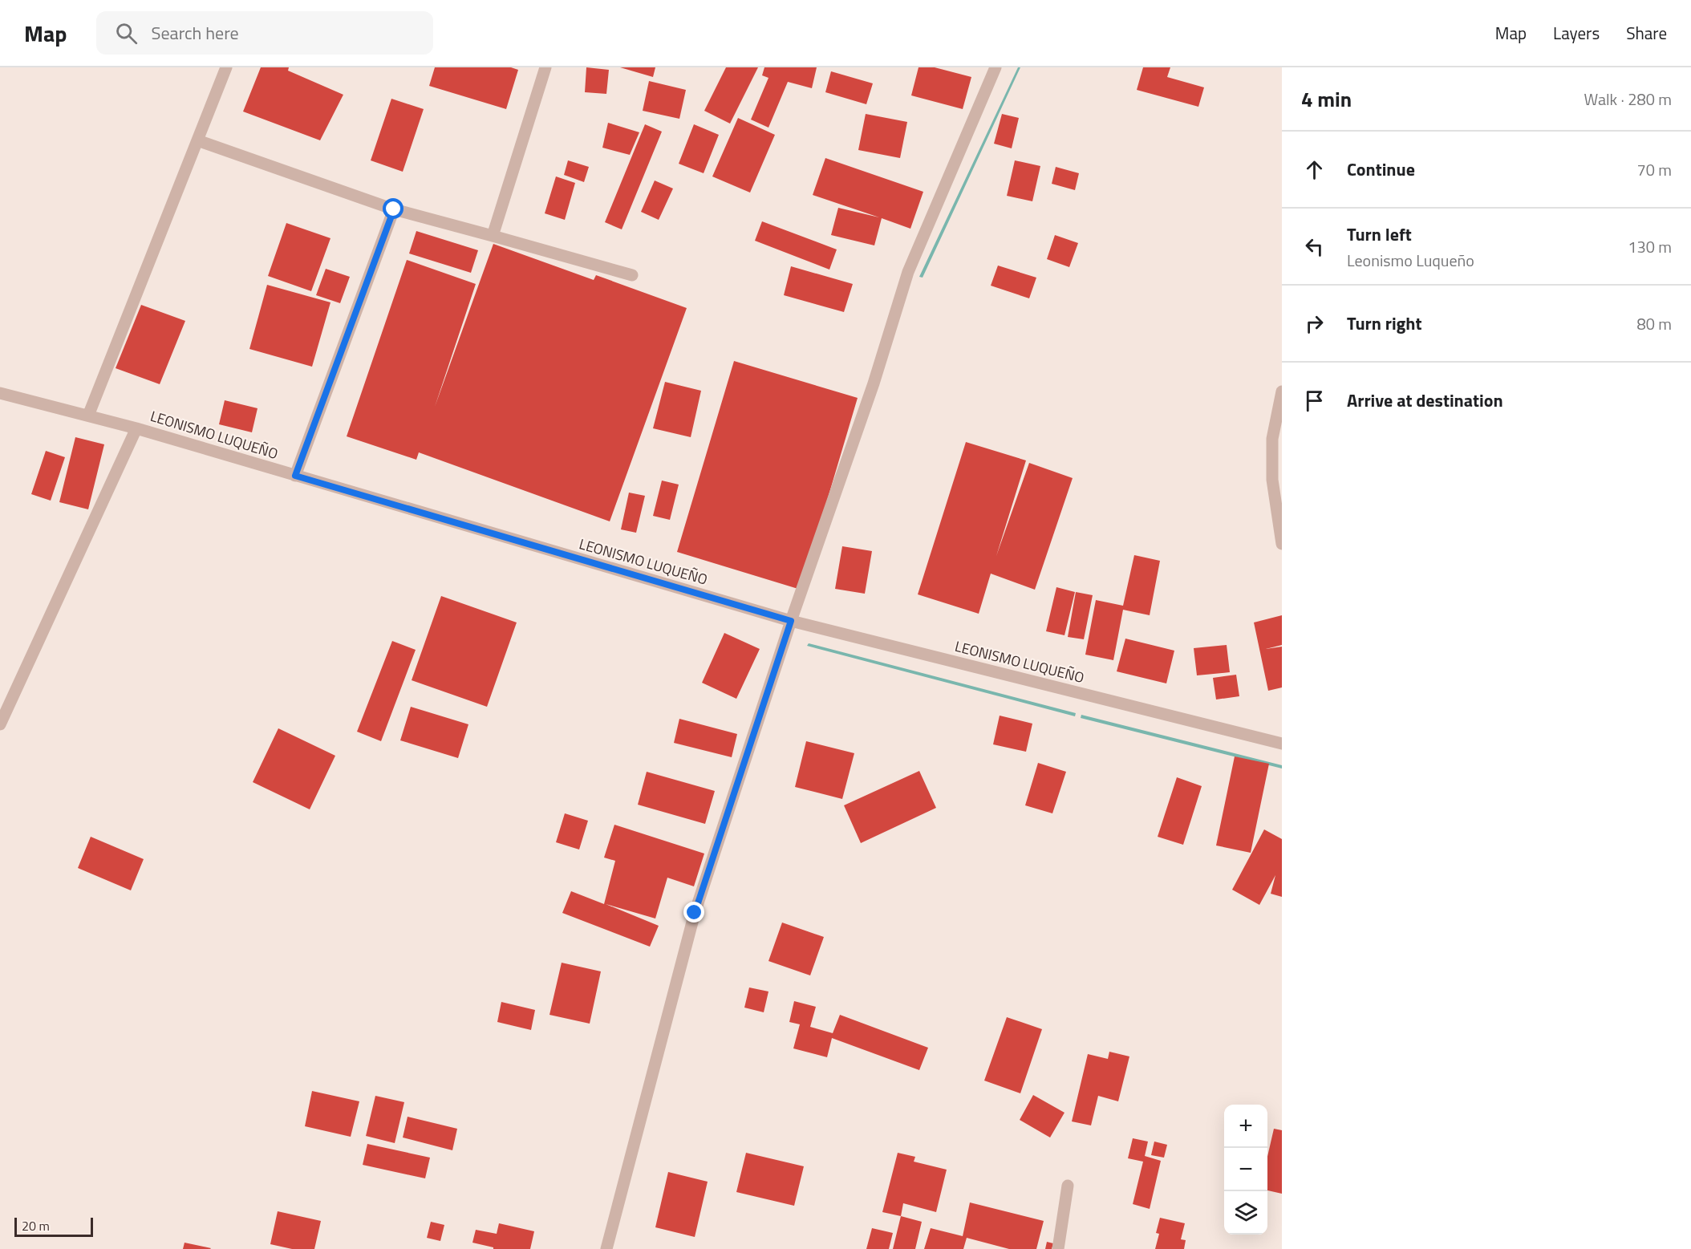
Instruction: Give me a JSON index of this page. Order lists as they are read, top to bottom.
{
  "streets": {
    "street": ["LEONISMO LUQUEÑO"]
  },
  "scale_bar": "20 m",
  "page": {
    "header": "Map",
    "search": "Search here",
    "nav": ["Map", "Layers", "Share"],
    "heading": ["4 min", "Walk · 280 m"],
    "list": [
      ["Continue", "70 m"],
      ["Turn left", "Leonismo Luqueño", "130 m"],
      ["Turn right", "80 m"],
      "Arrive at destination"
    ],
    "map_buttons": ["+", "−"],
    "scale": "20 m"
  }
}
